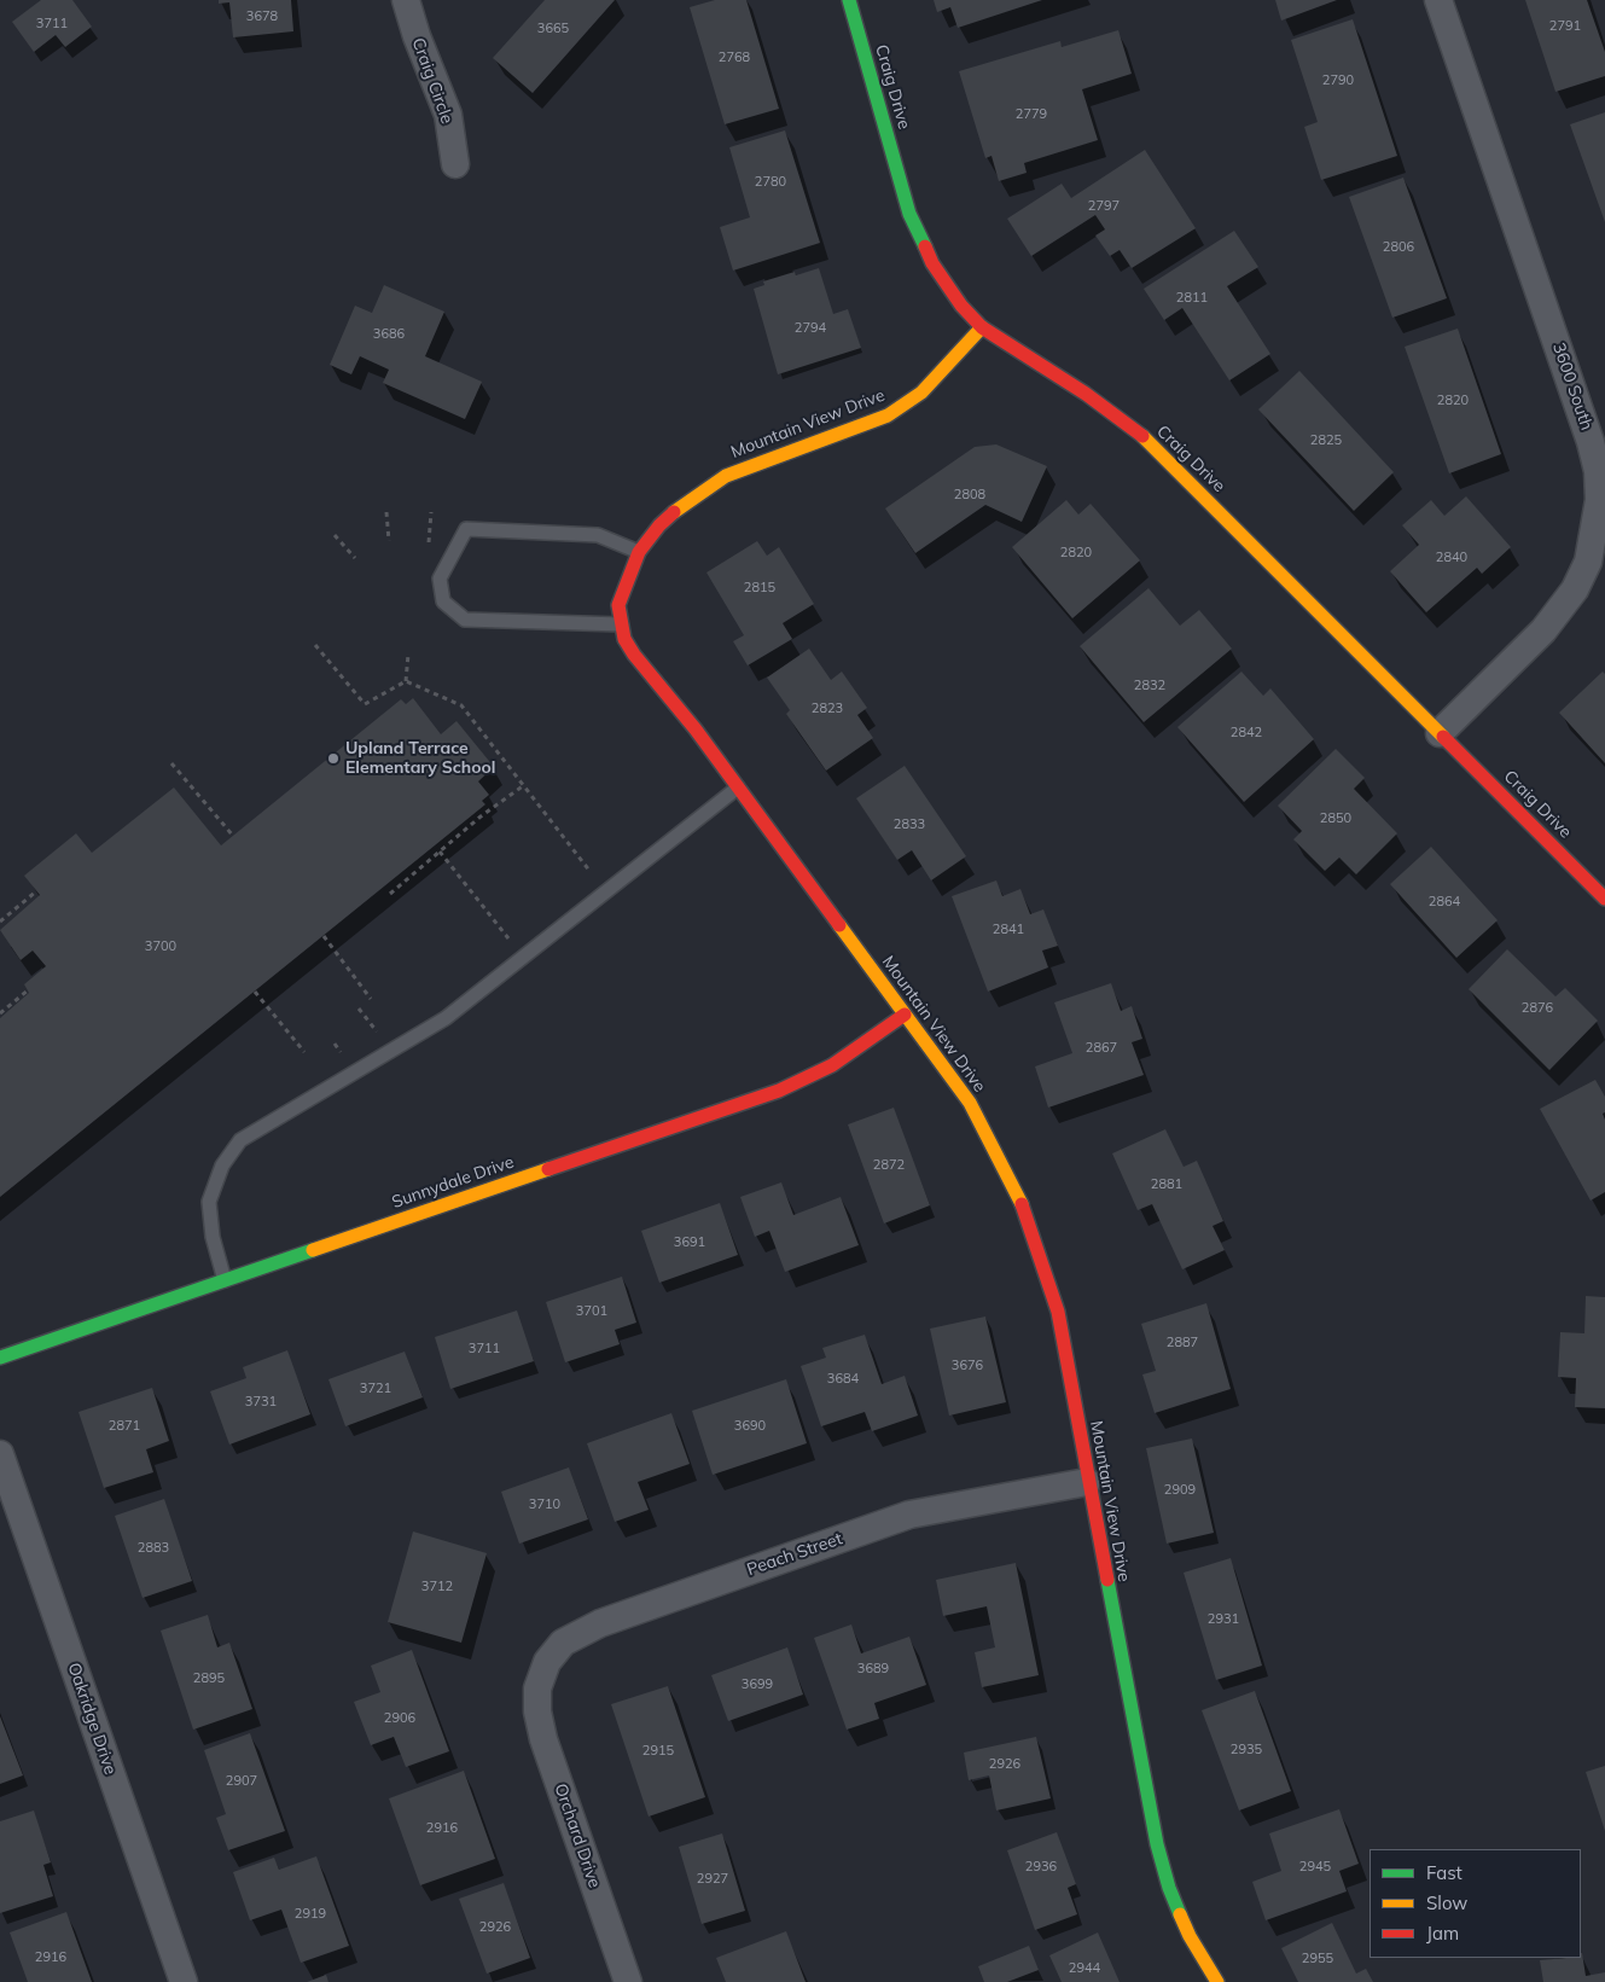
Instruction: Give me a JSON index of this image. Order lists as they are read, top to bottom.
{
  "streets": {
    "street": [
      "Craig Circle",
      "Craig Drive",
      "3600 South",
      "Mountain View Drive",
      "Sunnydale Drive",
      "Peach Street",
      "Oakridge Drive",
      "Orchard Drive"
    ]
  },
  "crossings": [
    ["Craig Drive", "3600 South"],
    ["Craig Drive", "Mountain View Drive"],
    ["Mountain View Drive", "Sunnydale Drive"],
    ["Mountain View Drive", "Peach Street"],
    ["Peach Street", "Orchard Drive"]
  ],
  "places": ["Upland Terrace Elementary School"],
  "house_numbers": [
    "3678",
    "3711",
    "2791",
    "3665",
    "2768",
    "2790",
    "2779",
    "2780",
    "2797",
    "2806",
    "2811",
    "2794",
    "3686",
    "2820",
    "2825",
    "2808",
    "2820",
    "2840",
    "2815",
    "2832",
    "2823",
    "2842",
    "2850",
    "2833",
    "2864",
    "2841",
    "3700",
    "2876",
    "2867",
    "2872",
    "2881",
    "3691",
    "3701",
    "2887",
    "3711",
    "3676",
    "3684",
    "3721",
    "3731",
    "2871",
    "3690",
    "2909",
    "3710",
    "2883",
    "3712",
    "2931",
    "3689",
    "2895",
    "3699",
    "2906",
    "2935",
    "2915",
    "2926",
    "2907",
    "2916",
    "2936",
    "2945",
    "2927",
    "2919",
    "2926",
    "2916",
    "2955",
    "2944"
  ],
  "legend": ["Fast", "Slow", "Jam"]
}
